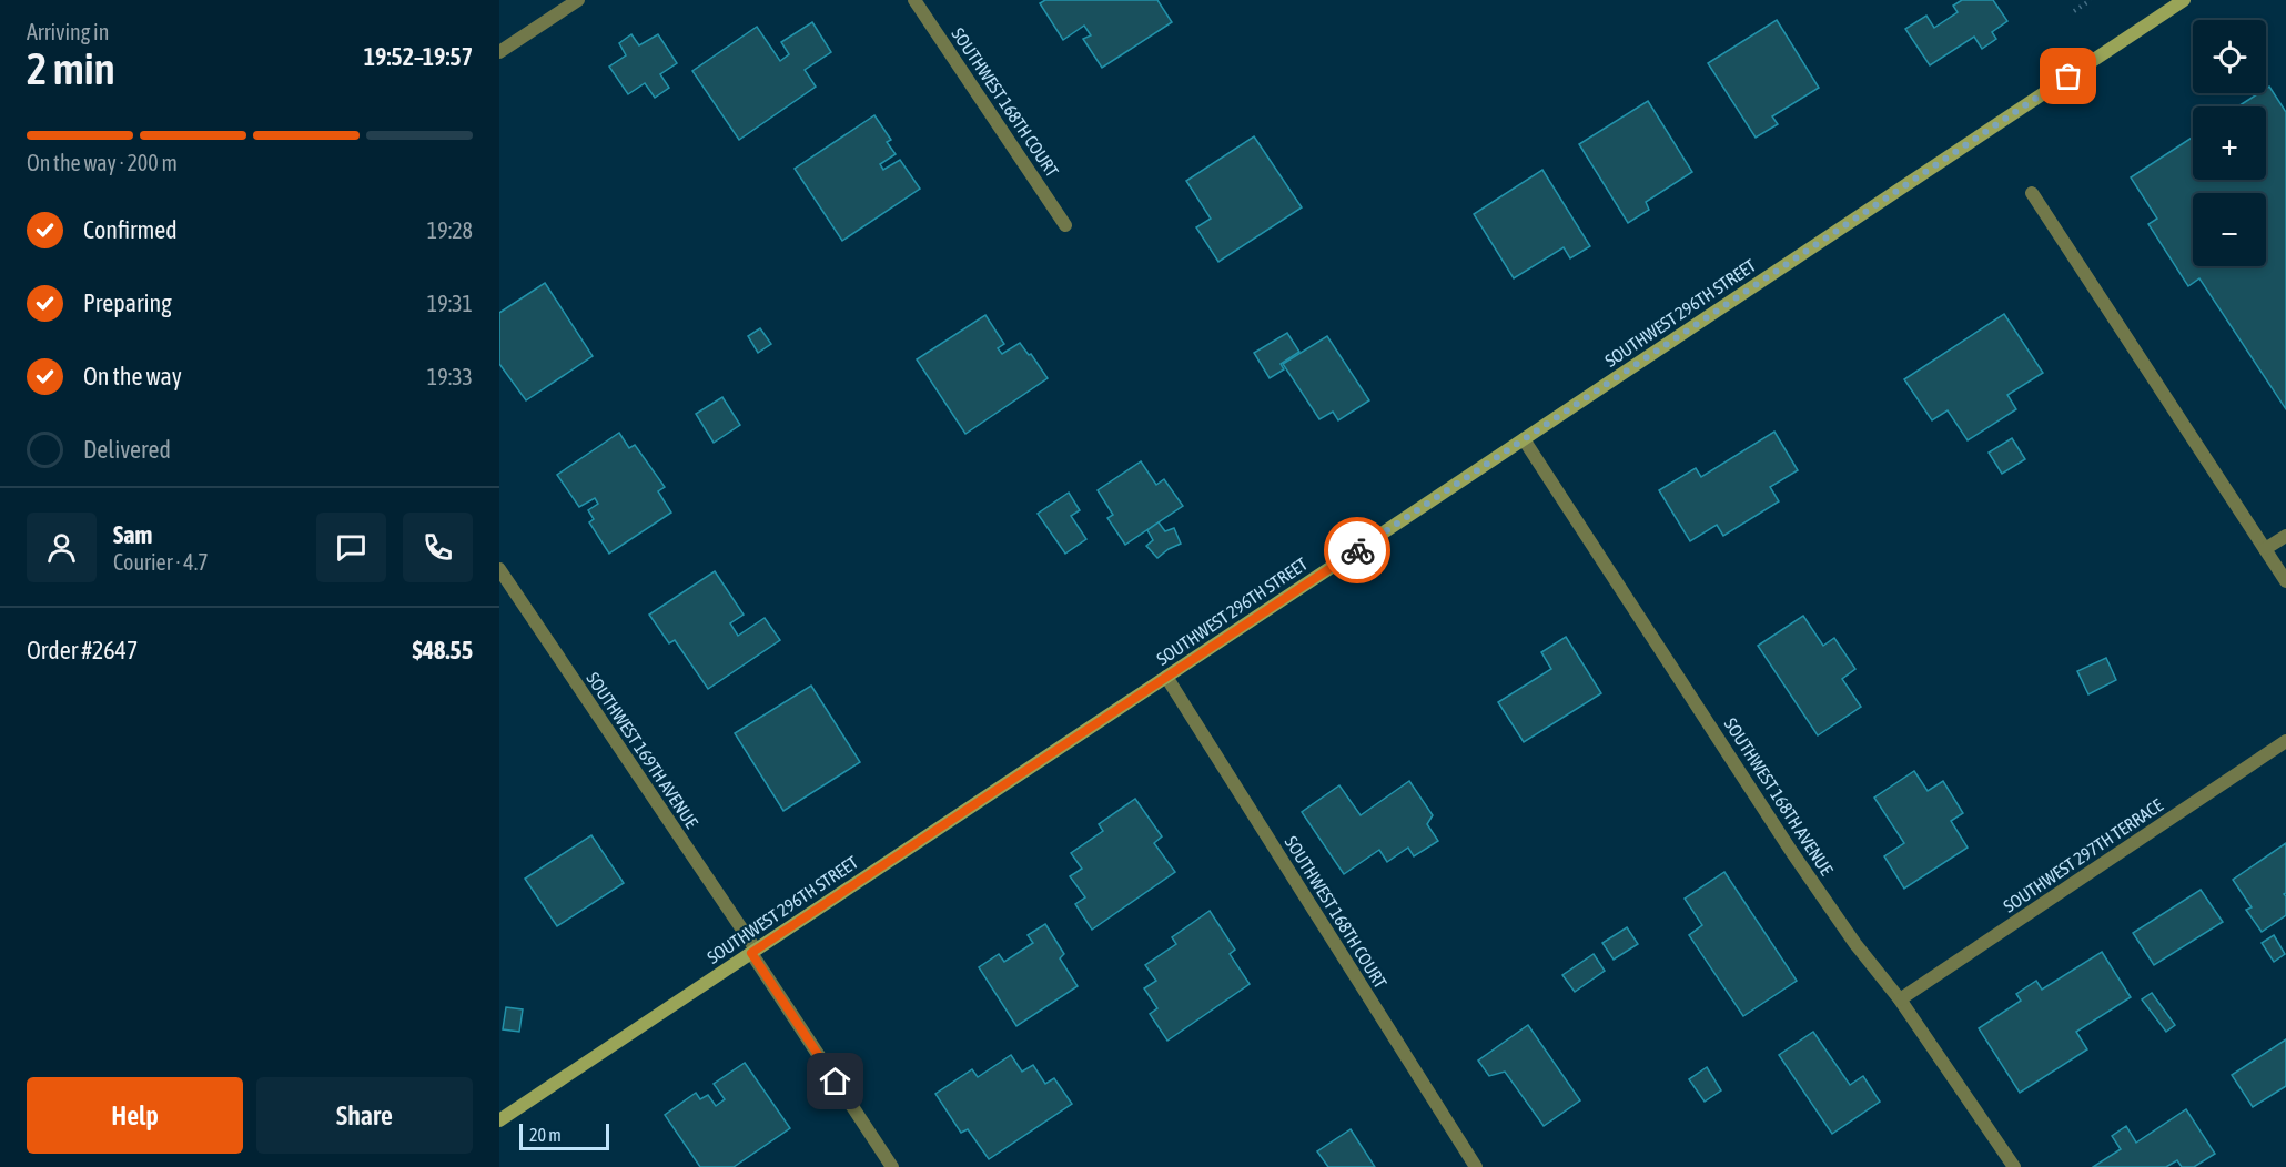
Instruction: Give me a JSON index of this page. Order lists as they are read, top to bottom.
{
  "streets": {
    "street": [
      "SOUTHWEST 168TH COURT",
      "SOUTHWEST 296TH STREET",
      "SOUTHWEST 169TH AVENUE",
      "SOUTHWEST 168TH AVENUE",
      "SOUTHWEST 297TH TERRACE"
    ]
  },
  "crossings": [
    ["SOUTHWEST 168TH COURT", "SOUTHWEST 296TH STREET"],
    ["SOUTHWEST 296TH STREET", "SOUTHWEST 169TH AVENUE"],
    ["SOUTHWEST 296TH STREET", "SOUTHWEST 168TH AVENUE"],
    ["SOUTHWEST 168TH AVENUE", "SOUTHWEST 297TH TERRACE"]
  ],
  "scale_bar": "20 m",
  "page": {
    "heading": ["2 min", "Arriving in", "19:52–19:57"],
    "panel": [
      "Sam",
      "Courier · 4.7",
      "Order #2647",
      "$48.55"
    ],
    "map_buttons": ["+", "−"],
    "bar": "On the way · 200 m",
    "list": [
      ["Confirmed", "19:28"],
      ["Preparing", "19:31"],
      ["On the way", "19:33"],
      "Delivered"
    ],
    "buttons": ["Help", "Share"],
    "scale": "20 m"
  }
}
